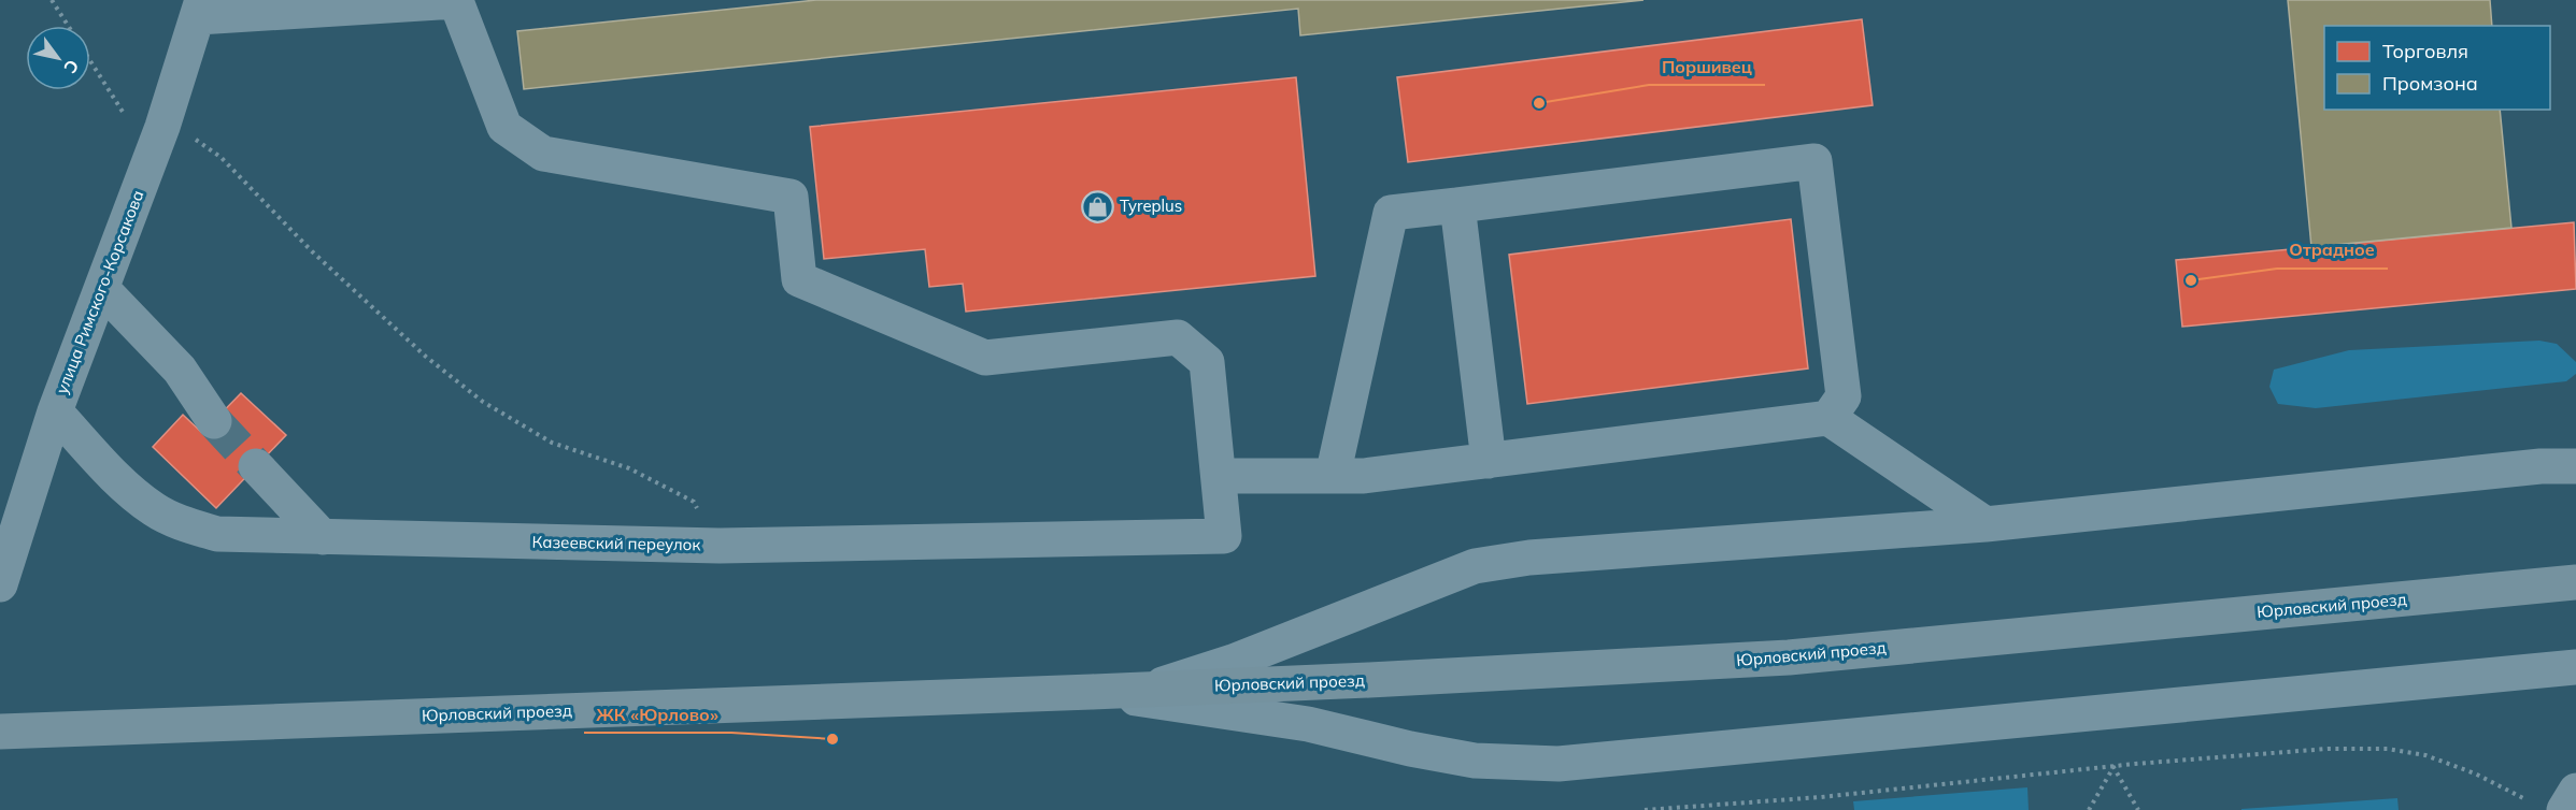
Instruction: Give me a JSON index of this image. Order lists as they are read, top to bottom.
{
  "streets": {
    "main road": ["Юрловский проезд"],
    "street": ["улица Римского-Корсакова", "Казеевский переулок"]
  },
  "crossings": [
    ["улица Римского-Корсакова", "Казеевский переулок"]
  ],
  "places": {
    "other": ["Поршивец", "Отрадное", "ЖК «Юрлово»"],
    "shop": ["Tyreplus"]
  },
  "legend": ["Торговля", "Промзона"],
  "north": "bottom right"
}
